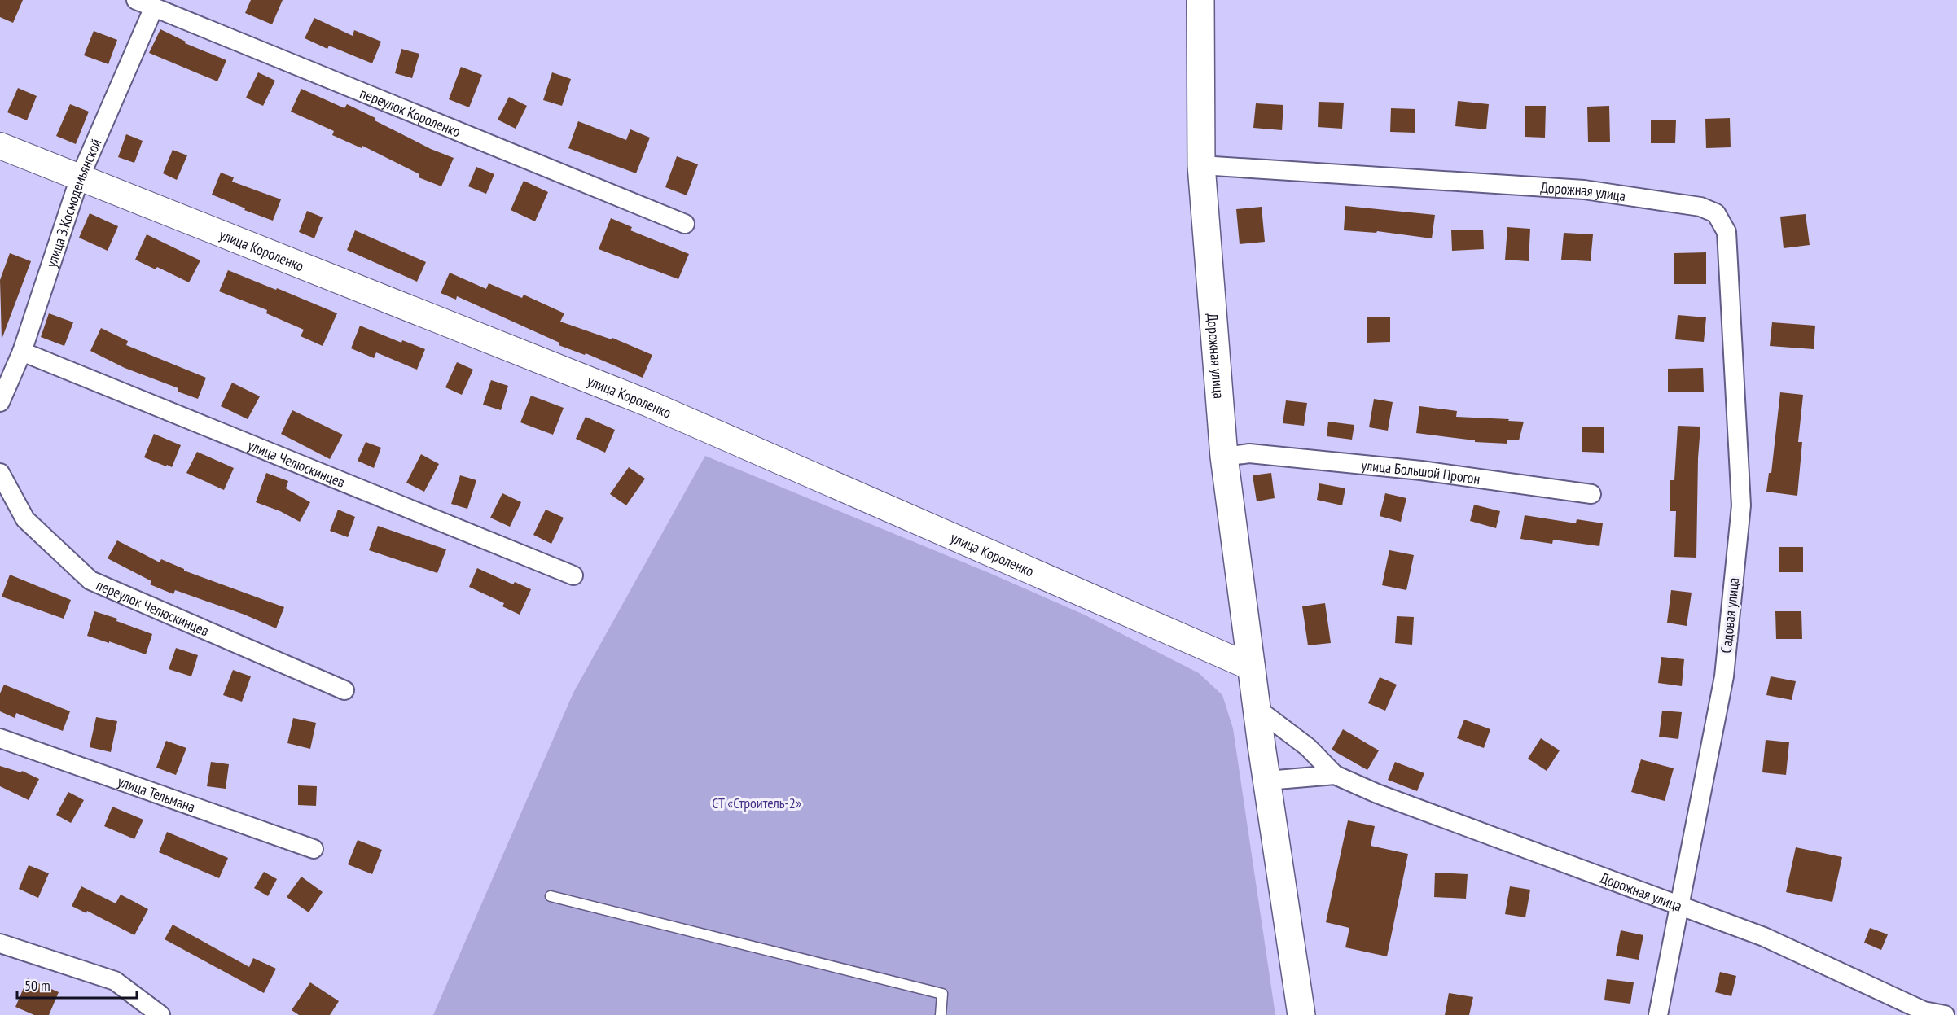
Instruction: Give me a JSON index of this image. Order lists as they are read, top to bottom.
{
  "streets": {
    "main road": ["Дорожная улица"],
    "street": [
      "переулок Короленко",
      "улица З.Космодемьянской",
      "улица Короленко",
      "улица Челюскинцев",
      "улица Большой Прогон",
      "переулок Челюскинцев",
      "Садовая улица",
      "улица Тельмана"
    ]
  },
  "crossings": [
    ["переулок Короленко", "улица З.Космодемьянской"],
    ["Дорожная улица", "улица Короленко"],
    ["Дорожная улица", "улица Большой Прогон"],
    ["Дорожная улица", "Садовая улица"],
    ["улица З.Космодемьянской", "улица Короленко"],
    ["улица З.Космодемьянской", "улица Челюскинцев"]
  ],
  "parks": ["СТ «Строитель-2»"],
  "scale_bar": "50 m"
}
